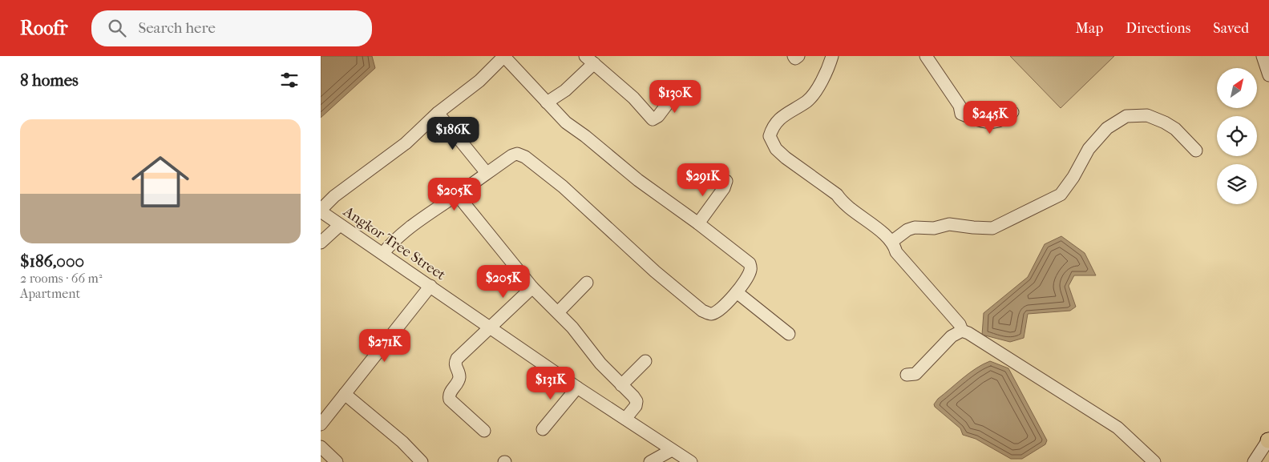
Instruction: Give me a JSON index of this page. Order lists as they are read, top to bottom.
{
  "streets": {
    "street": ["Angkor Tree Street"]
  },
  "north": "top right",
  "page": {
    "header": "Roofr",
    "search": "Search here",
    "nav": ["Map", "Directions", "Saved"],
    "heading": "8 homes",
    "price": [
      "$130K",
      "$245K",
      "$186K",
      "$291K",
      "$205K",
      "$205K",
      "$271K",
      "$131K"
    ],
    "list": [
      {
        "name": "$186,000",
        "note": "2 rooms · 66 m² · Apartment"
      }
    ]
  }
}
